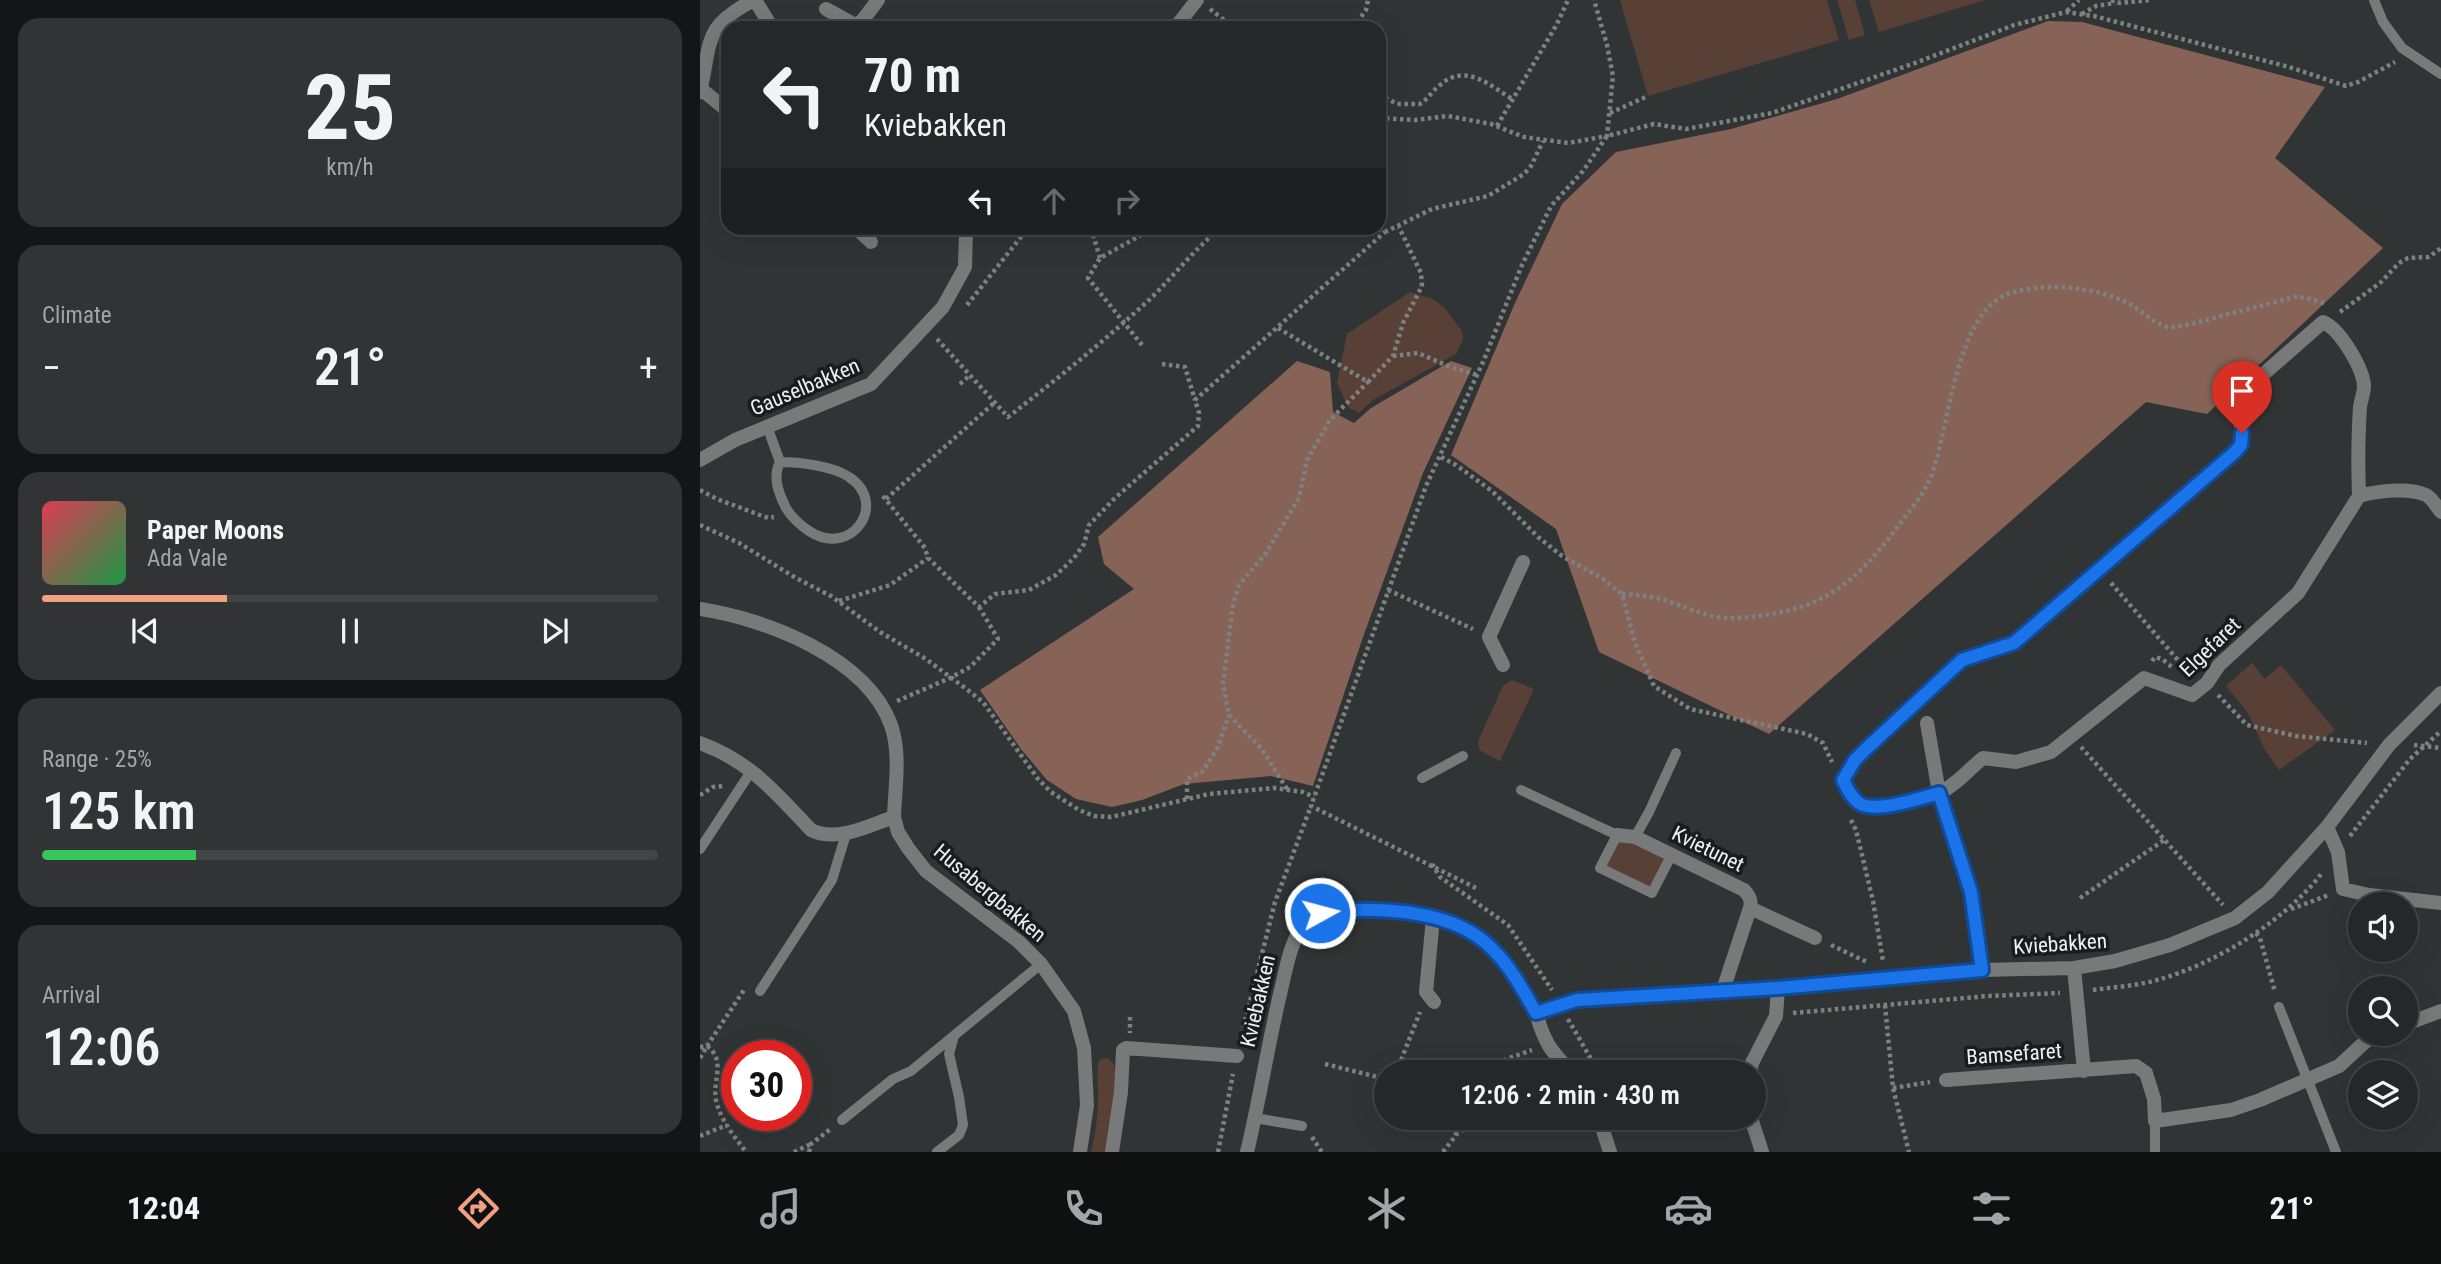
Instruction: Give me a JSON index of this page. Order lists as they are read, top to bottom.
{
  "streets": {
    "street": [
      "Gauselbakken",
      "Elgefaret",
      "Kvietunet",
      "Husabergbakken",
      "Kviebakken",
      "Bamsefaret"
    ]
  },
  "crossings": [
    ["Kviebakken", "Bamsefaret"]
  ],
  "page": {
    "tile": [
      ["25", "km/h"],
      "Climate",
      ["Range · 25%", "125 km"],
      ["Arrival", "12:06"]
    ],
    "turn": ["70 m", "Kviebakken"],
    "heat": ["−", "21°", "+"],
    "song": ["Paper Moons", "Ada Vale"],
    "limit": "30",
    "trip": "12:06 · 2 min · 430 m",
    "tabs": ["12:04", "21°"]
  }
}
